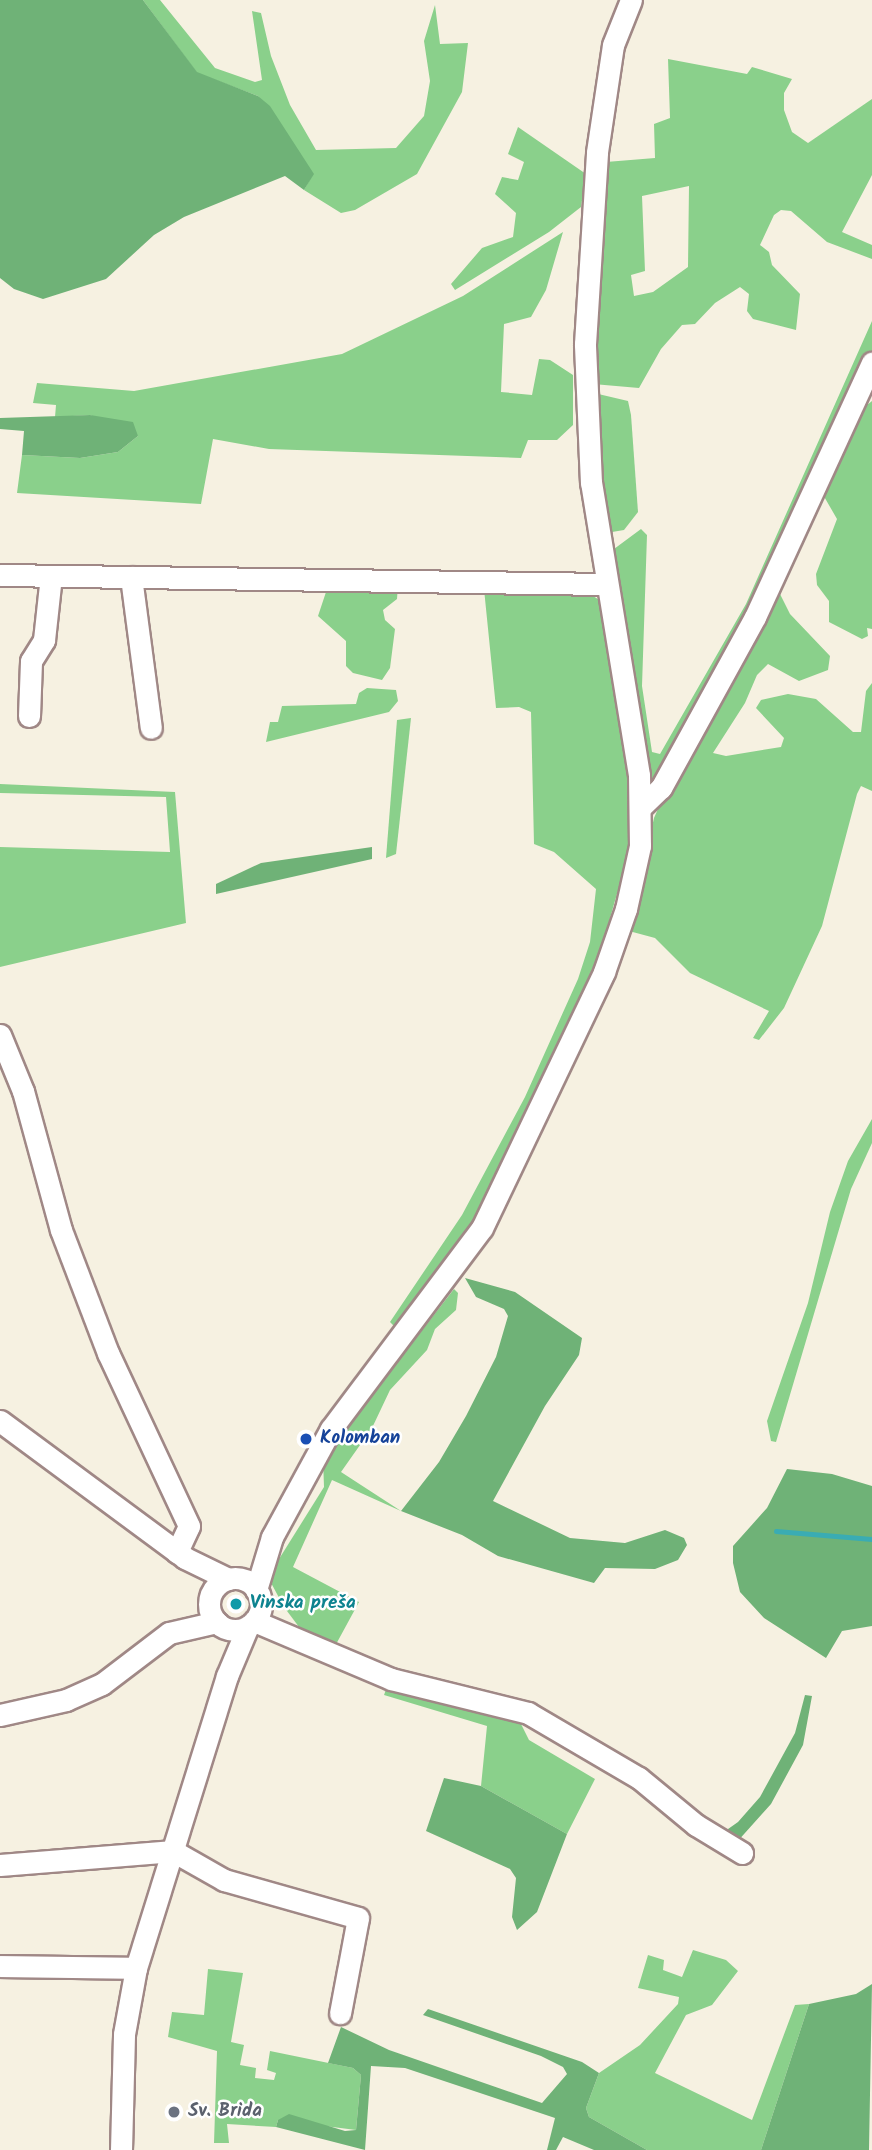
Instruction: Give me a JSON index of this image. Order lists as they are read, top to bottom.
{
  "places": ["Kolomban", "Vinska preša", "Sv. Brida"]
}
